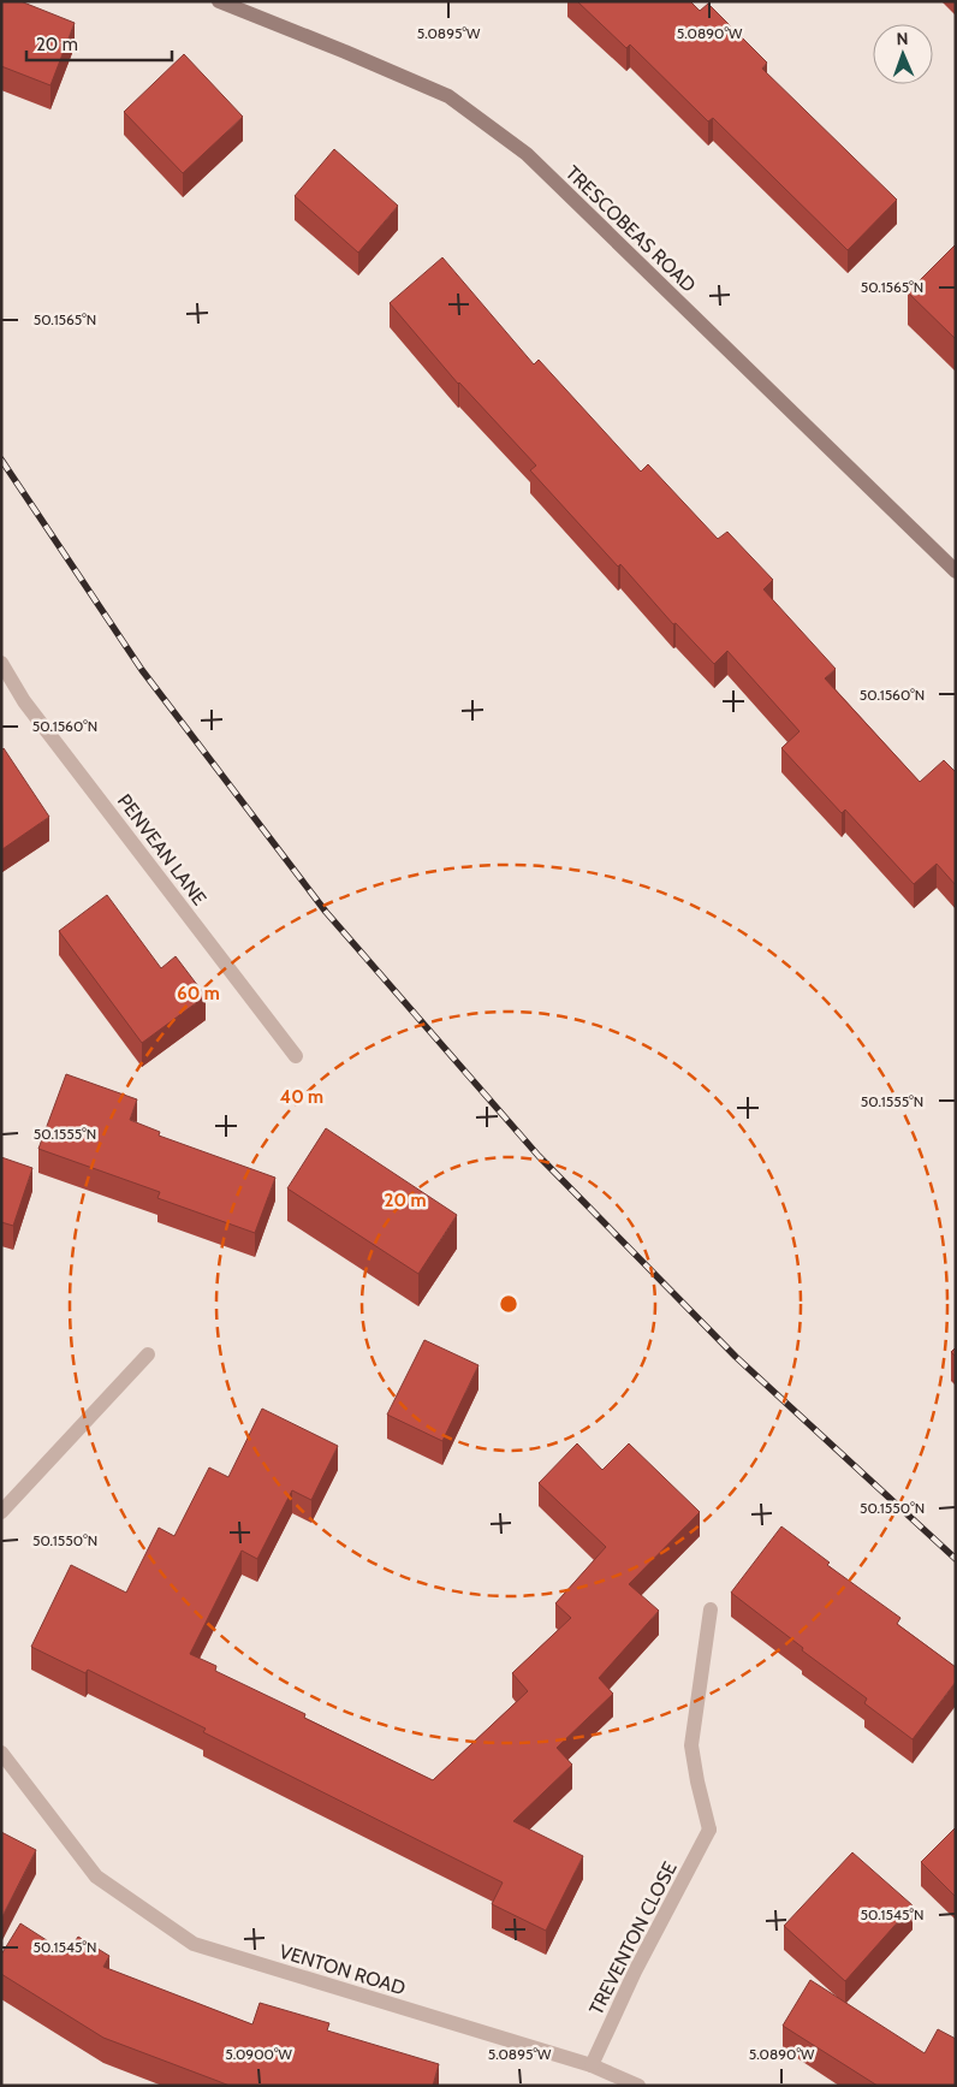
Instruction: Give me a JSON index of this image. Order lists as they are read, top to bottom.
{
  "streets": {
    "street": [
      "TRESCOBEAS ROAD",
      "PENVEAN LANE",
      "TREVENTON CLOSE",
      "VENTON ROAD"
    ]
  },
  "crossings": [
    ["TREVENTON CLOSE", "VENTON ROAD"]
  ],
  "scale_bar": "20 m",
  "north": "top",
  "coordinates": [
    "5.0895°W",
    "5.0890°W",
    "50.1565°N",
    "50.1560°N",
    "50.1555°N",
    "50.1550°N",
    "50.1545°N",
    "5.0900°W"
  ],
  "rings": ["60 m", "40 m", "20 m"]
}
